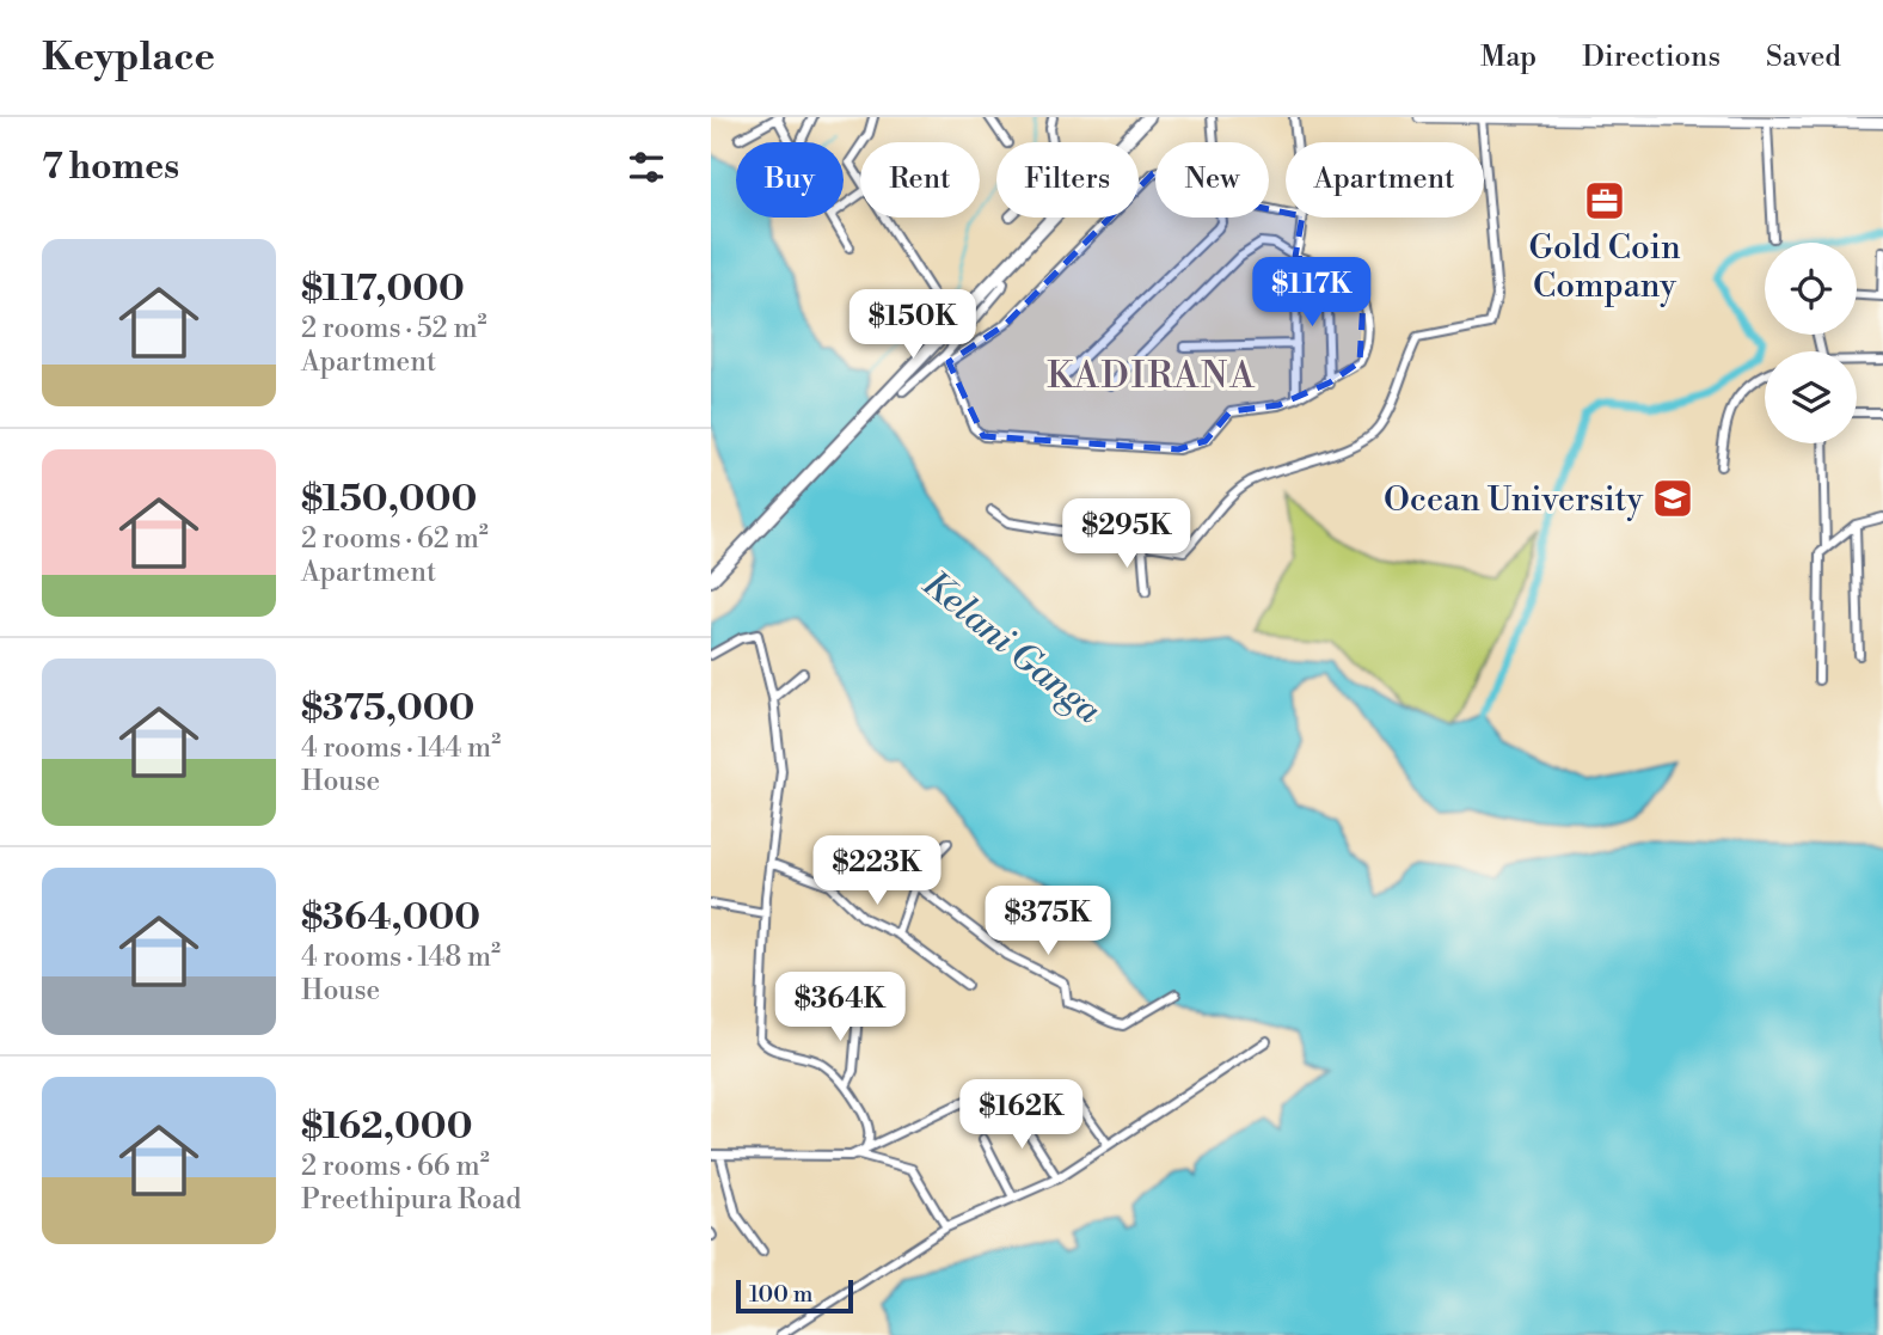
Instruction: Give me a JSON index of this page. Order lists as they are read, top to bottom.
{
  "districts": ["KADIRANA"],
  "water": ["Kelani Ganga"],
  "places": {
    "office": ["Gold Coin Company"],
    "school or university": ["Ocean University"]
  },
  "scale_bar": "100 m",
  "page": {
    "header": "Keyplace",
    "nav": ["Map", "Directions", "Saved"],
    "heading": "7 homes",
    "chip": [
      "Buy",
      "Rent",
      "Filters",
      "New",
      "Apartment"
    ],
    "list": [
      {
        "name": "$117,000",
        "note": "2 rooms · 52 m² · Apartment"
      },
      {
        "name": "$150,000",
        "note": "2 rooms · 62 m² · Apartment"
      },
      {
        "name": "$375,000",
        "note": "4 rooms · 144 m² · House"
      },
      {
        "name": "$364,000",
        "note": "4 rooms · 148 m² · House"
      },
      {
        "name": "$162,000",
        "note": "2 rooms · 66 m² · Preethipura Road"
      }
    ],
    "price": [
      "$117K",
      "$150K",
      "$295K",
      "$223K",
      "$375K",
      "$364K",
      "$162K"
    ],
    "scale": "100 m"
  }
}
